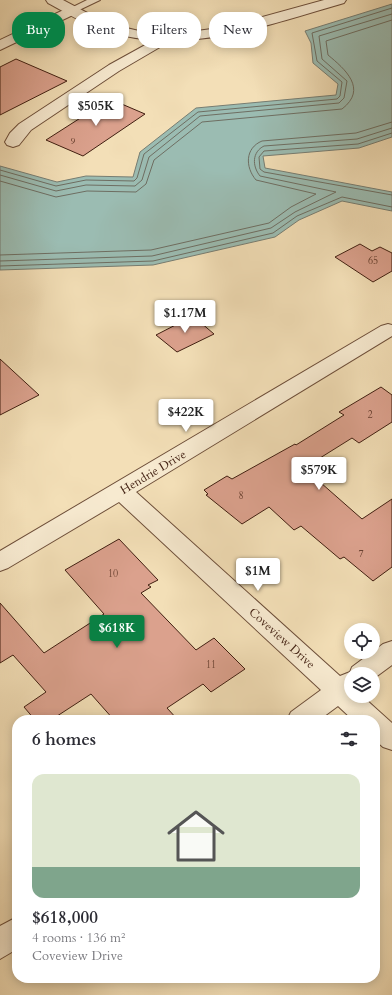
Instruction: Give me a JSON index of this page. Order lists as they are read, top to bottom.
{
  "streets": {
    "street": ["Hendrie Drive", "Coveview Drive"]
  },
  "crossings": [
    ["Hendrie Drive", "Coveview Drive"]
  ],
  "house_numbers": [
    "9",
    "65",
    "2",
    "8",
    "7",
    "10",
    "11"
  ],
  "page": {
    "chip": [
      "Buy",
      "Rent",
      "Filters",
      "New"
    ],
    "price": [
      "$505K",
      "$1.17M",
      "$422K",
      "$579K",
      "$1M",
      "$618K"
    ],
    "heading": "6 homes",
    "list": [
      {
        "name": "$618,000",
        "note": "4 rooms · 136 m² · Coveview Drive"
      }
    ]
  }
}
